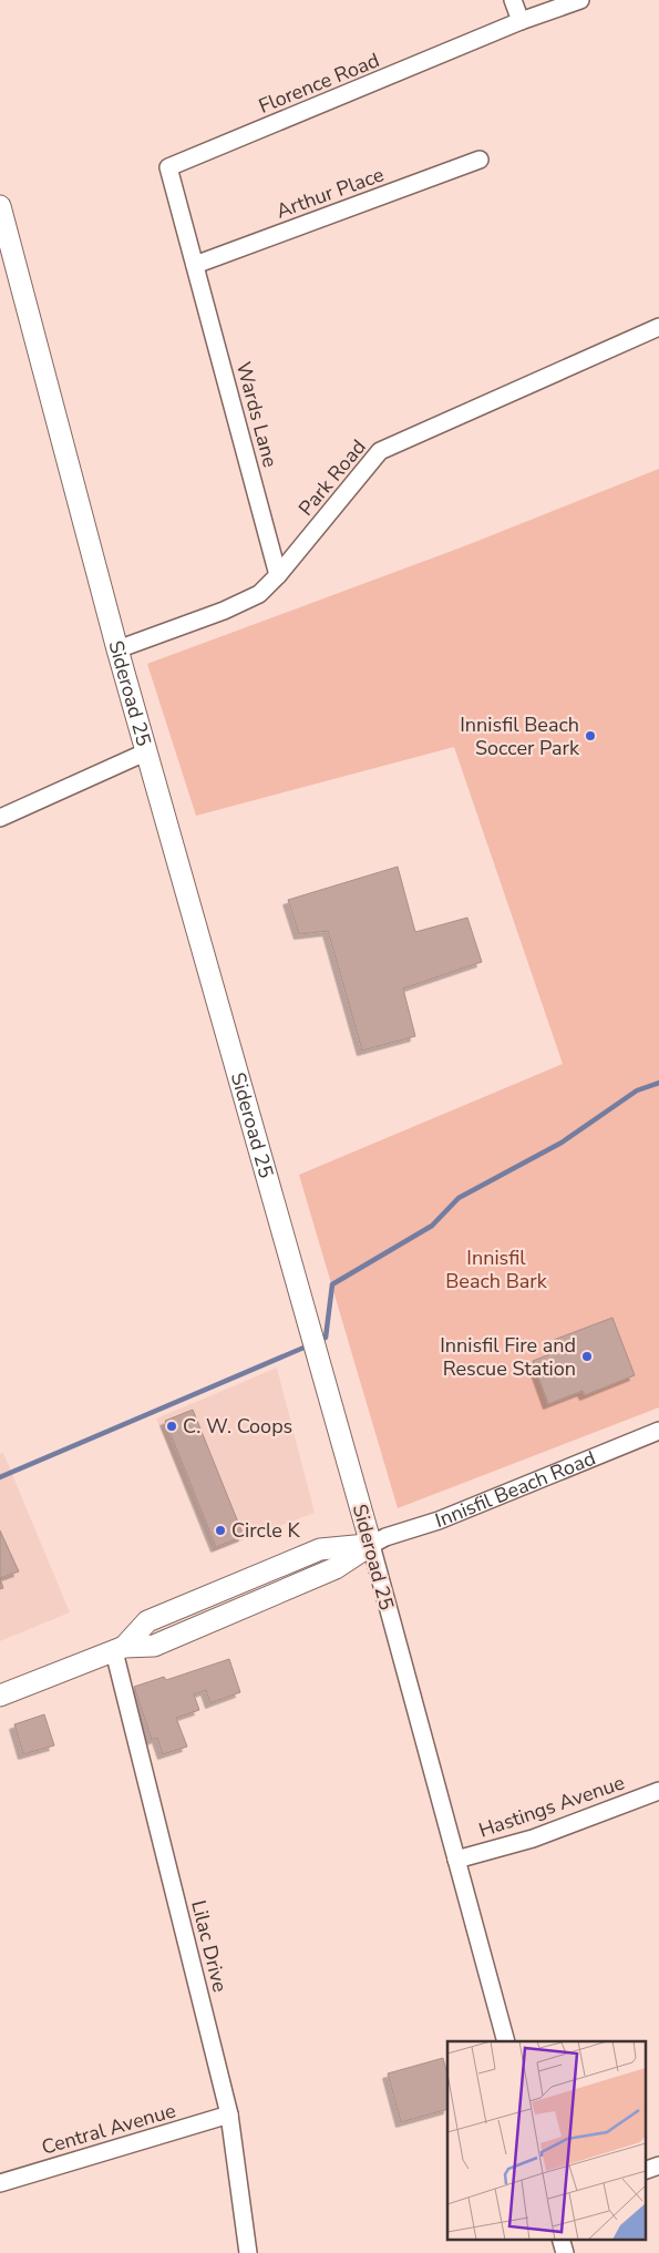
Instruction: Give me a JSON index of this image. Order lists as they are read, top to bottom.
{
  "streets": {
    "main road": ["Sideroad 25", "Innisfil Beach Road"],
    "street": [
      "Florence Road",
      "Arthur Place",
      "Wards Lane",
      "Park Road",
      "Hastings Avenue",
      "Lilac Drive",
      "Central Avenue"
    ]
  },
  "crossings": [
    ["Florence Road", "Arthur Place"],
    ["Florence Road", "Wards Lane"],
    ["Arthur Place", "Wards Lane"],
    ["Wards Lane", "Park Road"],
    ["Park Road", "Sideroad 25"],
    ["Sideroad 25", "Innisfil Beach Road"],
    ["Sideroad 25", "Hastings Avenue"],
    ["Innisfil Beach Road", "Lilac Drive"],
    ["Lilac Drive", "Central Avenue"]
  ],
  "parks": ["Innisfil Beach Bark"],
  "places": [
    "Innisfil Beach Soccer Park",
    "Innisfil Fire and Rescue Station",
    "C. W. Coops",
    "Circle K"
  ]
}
